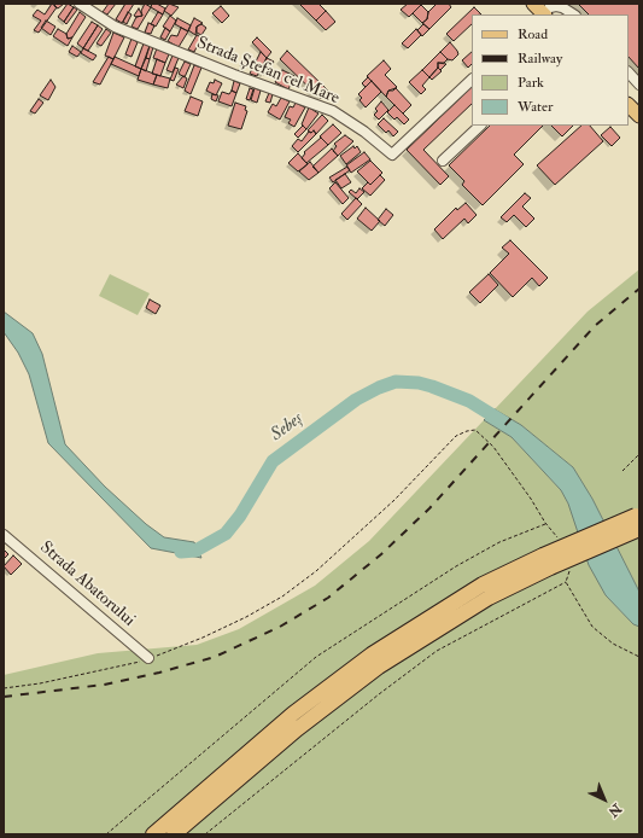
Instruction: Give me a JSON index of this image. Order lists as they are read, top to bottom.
{
  "streets": {
    "street": ["Strada Ștefan cel Mare", "Strada Abatorului"]
  },
  "water": ["Sebeș"],
  "legend": [
    "Road",
    "Railway",
    "Park",
    "Water"
  ],
  "north": "bottom right"
}
